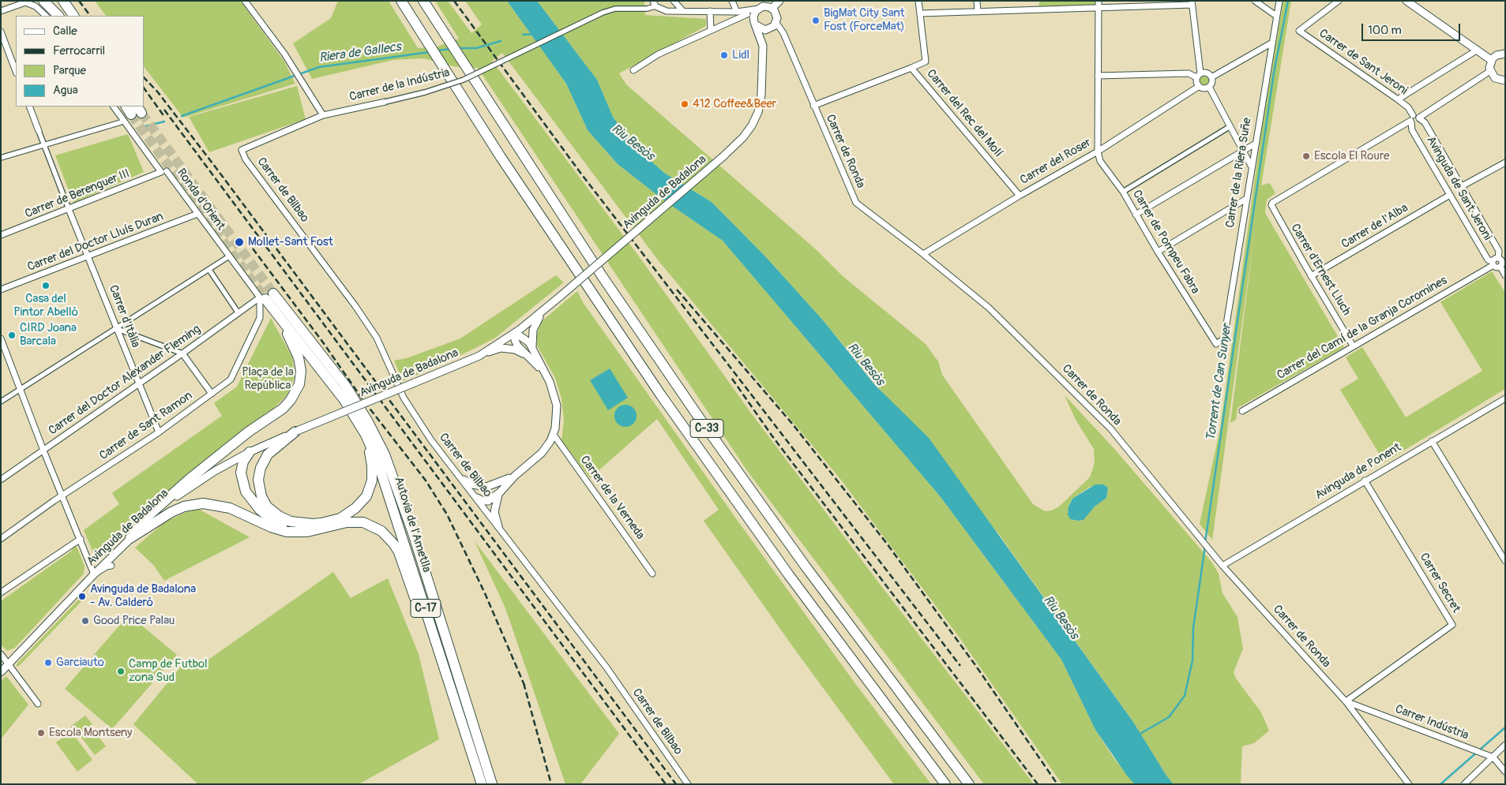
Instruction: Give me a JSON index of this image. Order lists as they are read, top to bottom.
{
  "streets": {
    "highway": ["C-33", "Autovia de l'Ametlla", "C-17"],
    "street": [
      "Carrer de Sant Jeroni",
      "Carrer de la Indústria",
      "Carrer del Rec del Molí",
      "Carrer de Ronda",
      "Carrer del Roser",
      "Carrer de la Riera Suñe",
      "Avinguda de Sant Jeroni",
      "Carrer de Bilbao",
      "Avinguda de Badalona",
      "Carrer de Berenguer III",
      "Ronda d'Orient",
      "Carrer de l'Alba",
      "Carrer del Doctor Lluís Duran",
      "Carrer de Pompeu Fabra",
      "Carrer d'Ernest Lluch",
      "Carrer d'Itàlia",
      "Carrer del Camí de la Granja Coromines",
      "Carrer del Doctor Alexander Fleming",
      "Carrer de Sant Ramon",
      "Avinguda de Ponent",
      "Carrer de la Verneda",
      "Carrer Secret",
      "Carrer Indústria"
    ]
  },
  "crossings": [
    ["Carrer de Sant Jeroni", "Avinguda de Sant Jeroni"],
    ["Carrer de Sant Jeroni", "Carrer d'Ernest Lluch"],
    ["Carrer de la Indústria", "Carrer de Bilbao"],
    ["Carrer del Rec del Molí", "Carrer del Roser"],
    ["Carrer de Ronda", "Carrer del Roser"],
    ["Carrer de Ronda", "Avinguda de Badalona"],
    ["Carrer de Ronda", "Avinguda de Ponent"],
    ["Carrer de Ronda", "Carrer Secret"],
    ["Carrer de Ronda", "Carrer Indústria"],
    ["Carrer del Roser", "Carrer de Pompeu Fabra"],
    ["Carrer de la Riera Suñe", "Carrer de Pompeu Fabra"],
    ["Avinguda de Sant Jeroni", "Carrer de l'Alba"],
    ["Avinguda de Sant Jeroni", "Carrer d'Ernest Lluch"],
    ["Avinguda de Sant Jeroni", "Carrer del Camí de la Granja Coromines"],
    ["Carrer de Berenguer III", "Ronda d'Orient"],
    ["Carrer de Berenguer III", "Carrer d'Itàlia"],
    ["Ronda d'Orient", "Carrer del Doctor Lluís Duran"],
    ["Ronda d'Orient", "Carrer del Doctor Alexander Fleming"],
    ["Ronda d'Orient", "Carrer de Sant Ramon"],
    ["Ronda d'Orient", "Autovia de l'Ametlla"],
    ["Ronda d'Orient", "C-17"],
    ["Carrer de l'Alba", "Carrer d'Ernest Lluch"],
    ["Carrer del Doctor Lluís Duran", "Carrer d'Itàlia"],
    ["Carrer d'Ernest Lluch", "Carrer del Camí de la Granja Coromines"],
    ["Carrer d'Itàlia", "Carrer del Doctor Alexander Fleming"],
    ["Carrer d'Itàlia", "Carrer de Sant Ramon"],
    ["Carrer del Doctor Alexander Fleming", "Carrer de Sant Ramon"],
    ["Carrer del Doctor Alexander Fleming", "Autovia de l'Ametlla"],
    ["Carrer del Doctor Alexander Fleming", "C-17"],
    ["Carrer de Sant Ramon", "Autovia de l'Ametlla"],
    ["Carrer de Sant Ramon", "C-17"],
    ["Avinguda de Ponent", "Carrer Secret"],
    ["Autovia de l'Ametlla", "C-17"],
    ["Carrer Secret", "Carrer Indústria"]
  ],
  "water": ["Riera de Gallecs", "Riu Besòs", "Torrent de Can Sunyer"],
  "parks": ["Plaça de la República"],
  "places": [
    "BigMat City Sant Fost (ForceMat)",
    "Lidl",
    "412 Coffee&Beer",
    "Escola El Roure",
    "Mollet-Sant Fost",
    "Casa del Pintor Abelló",
    "CIRD Joana Barcala",
    "Avinguda de Badalona - Av. Calderó",
    "Good Price Palau",
    "Garciauto",
    "Camp de Futbol zona Sud",
    "Escola Montseny"
  ],
  "legend": [
    "Calle",
    "Ferrocarril",
    "Parque",
    "Agua"
  ],
  "scale_bar": "100 m"
}
